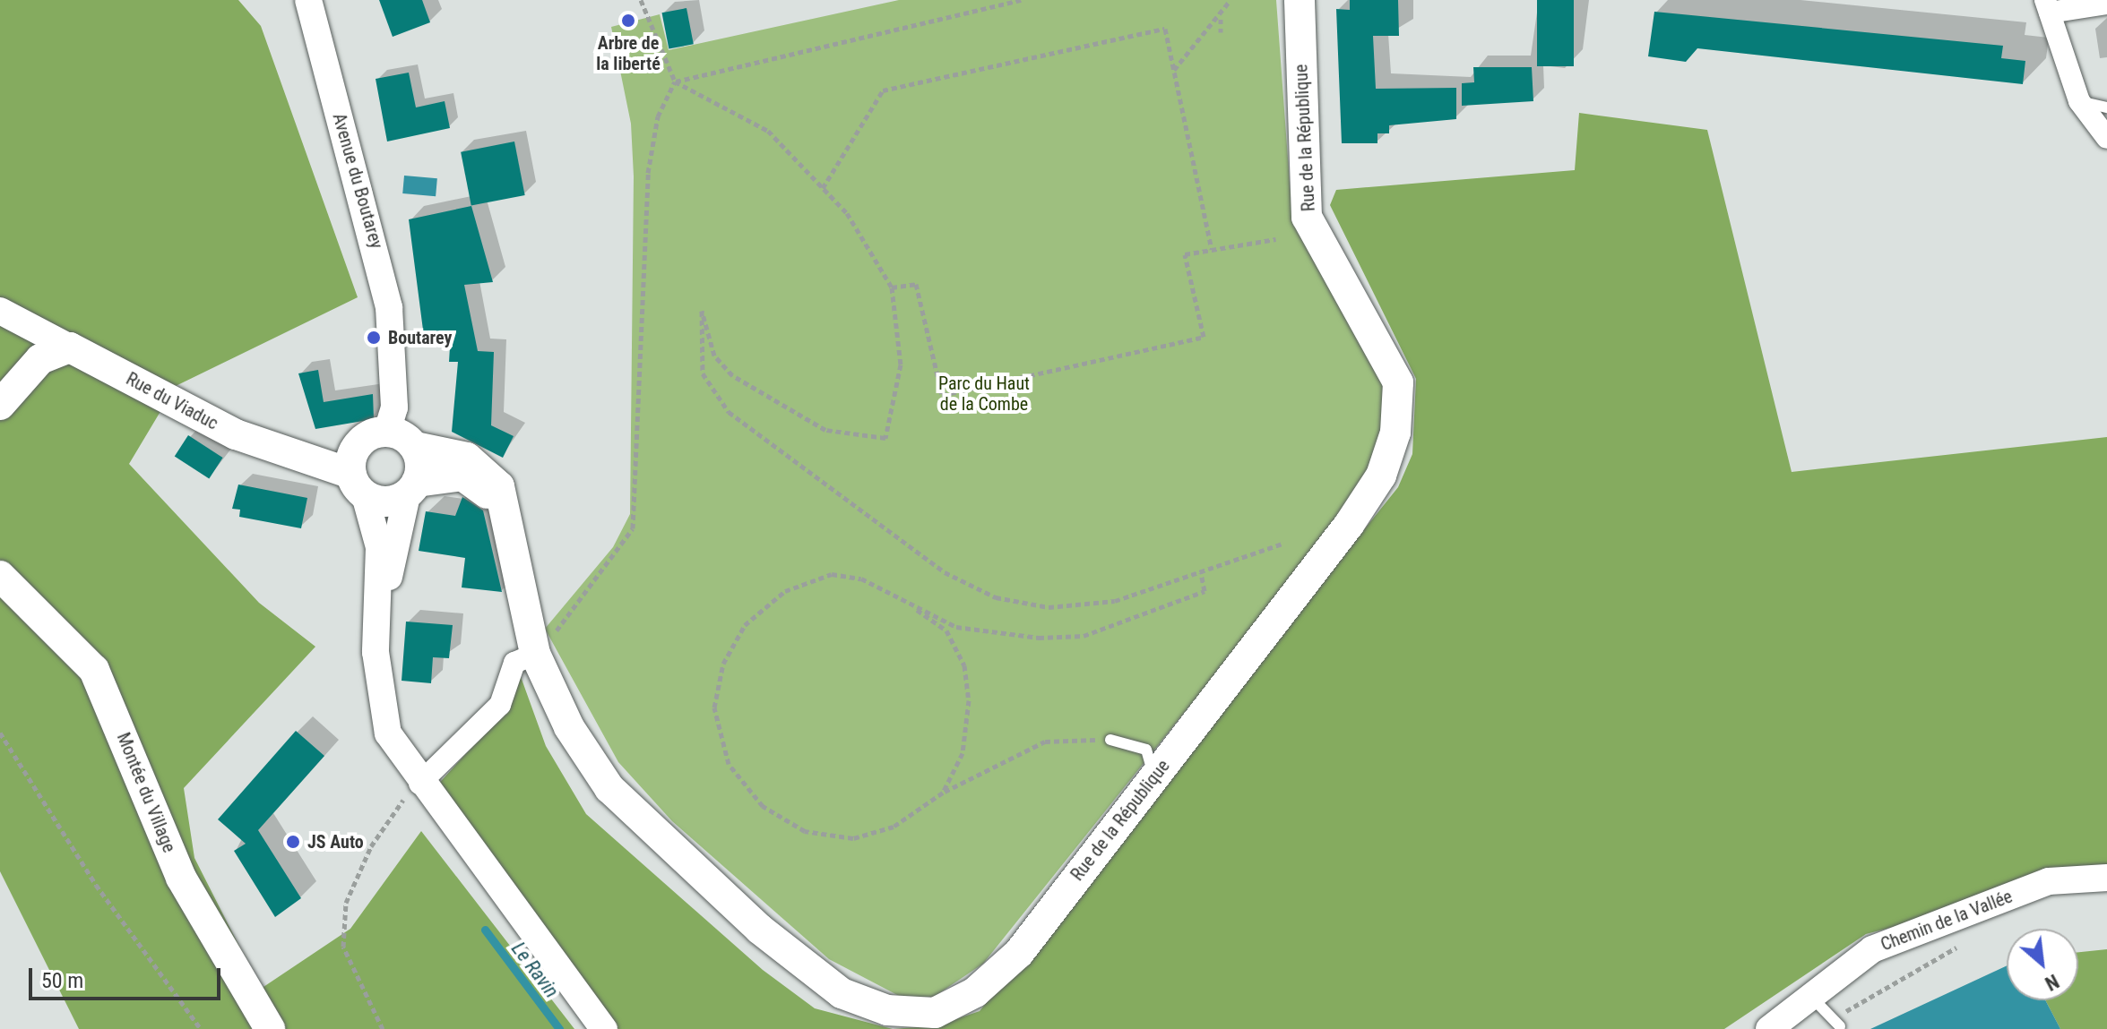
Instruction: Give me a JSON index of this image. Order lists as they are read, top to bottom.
{
  "streets": {
    "main road": ["Rue de la République", "Rue du Viaduc", "Montée du Village"],
    "street": ["Avenue du Boutarey", "Chemin de la Vallée"]
  },
  "crossings": [
    ["Rue de la République", "Avenue du Boutarey"],
    ["Rue de la République", "Rue du Viaduc"]
  ],
  "water": ["Le Ravin"],
  "parks": ["Parc du Haut de la Combe"],
  "places": ["Arbre de la liberté", "Boutarey", "JS Auto"],
  "scale_bar": "50 m",
  "north": "bottom right"
}
